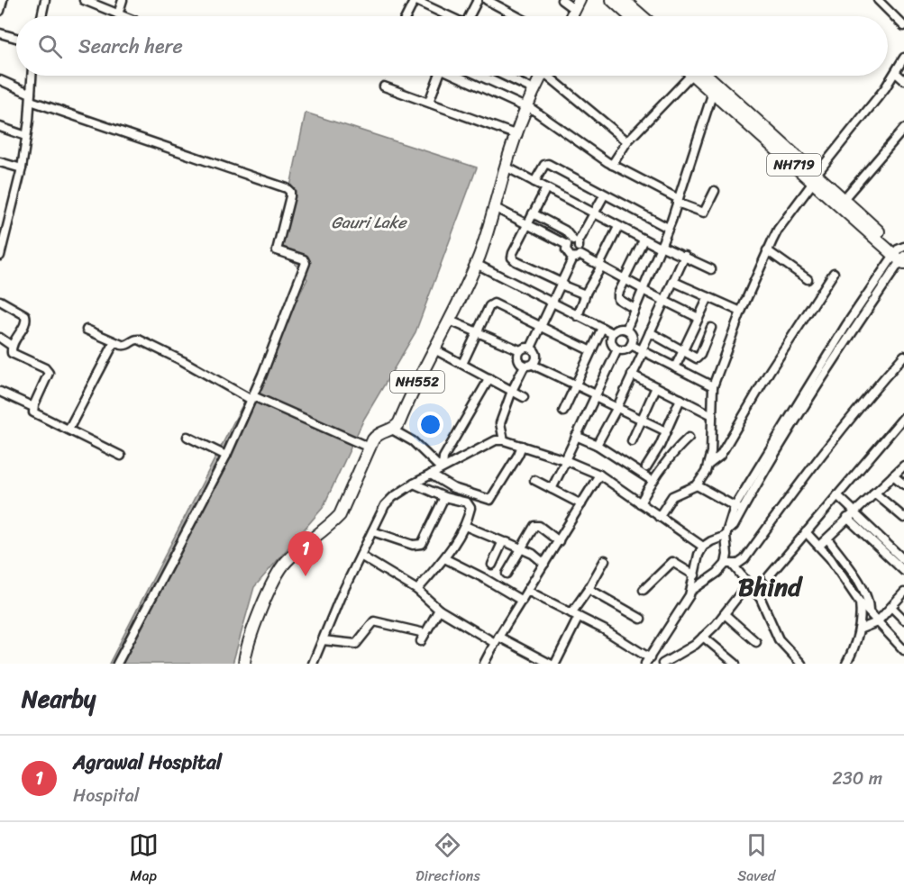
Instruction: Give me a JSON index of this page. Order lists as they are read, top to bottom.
{
  "streets": {
    "highway": ["NH719", "NH552"]
  },
  "districts": ["Bhind"],
  "water": ["Gauri Lake"],
  "page": {
    "search": "Search here",
    "pins": "1",
    "heading": "Nearby",
    "list": [
      {
        "mark": "1",
        "name": "Agrawal Hospital",
        "note": "Hospital",
        "value": "230 m"
      }
    ],
    "nav": ["Map", "Directions", "Saved"]
  }
}
